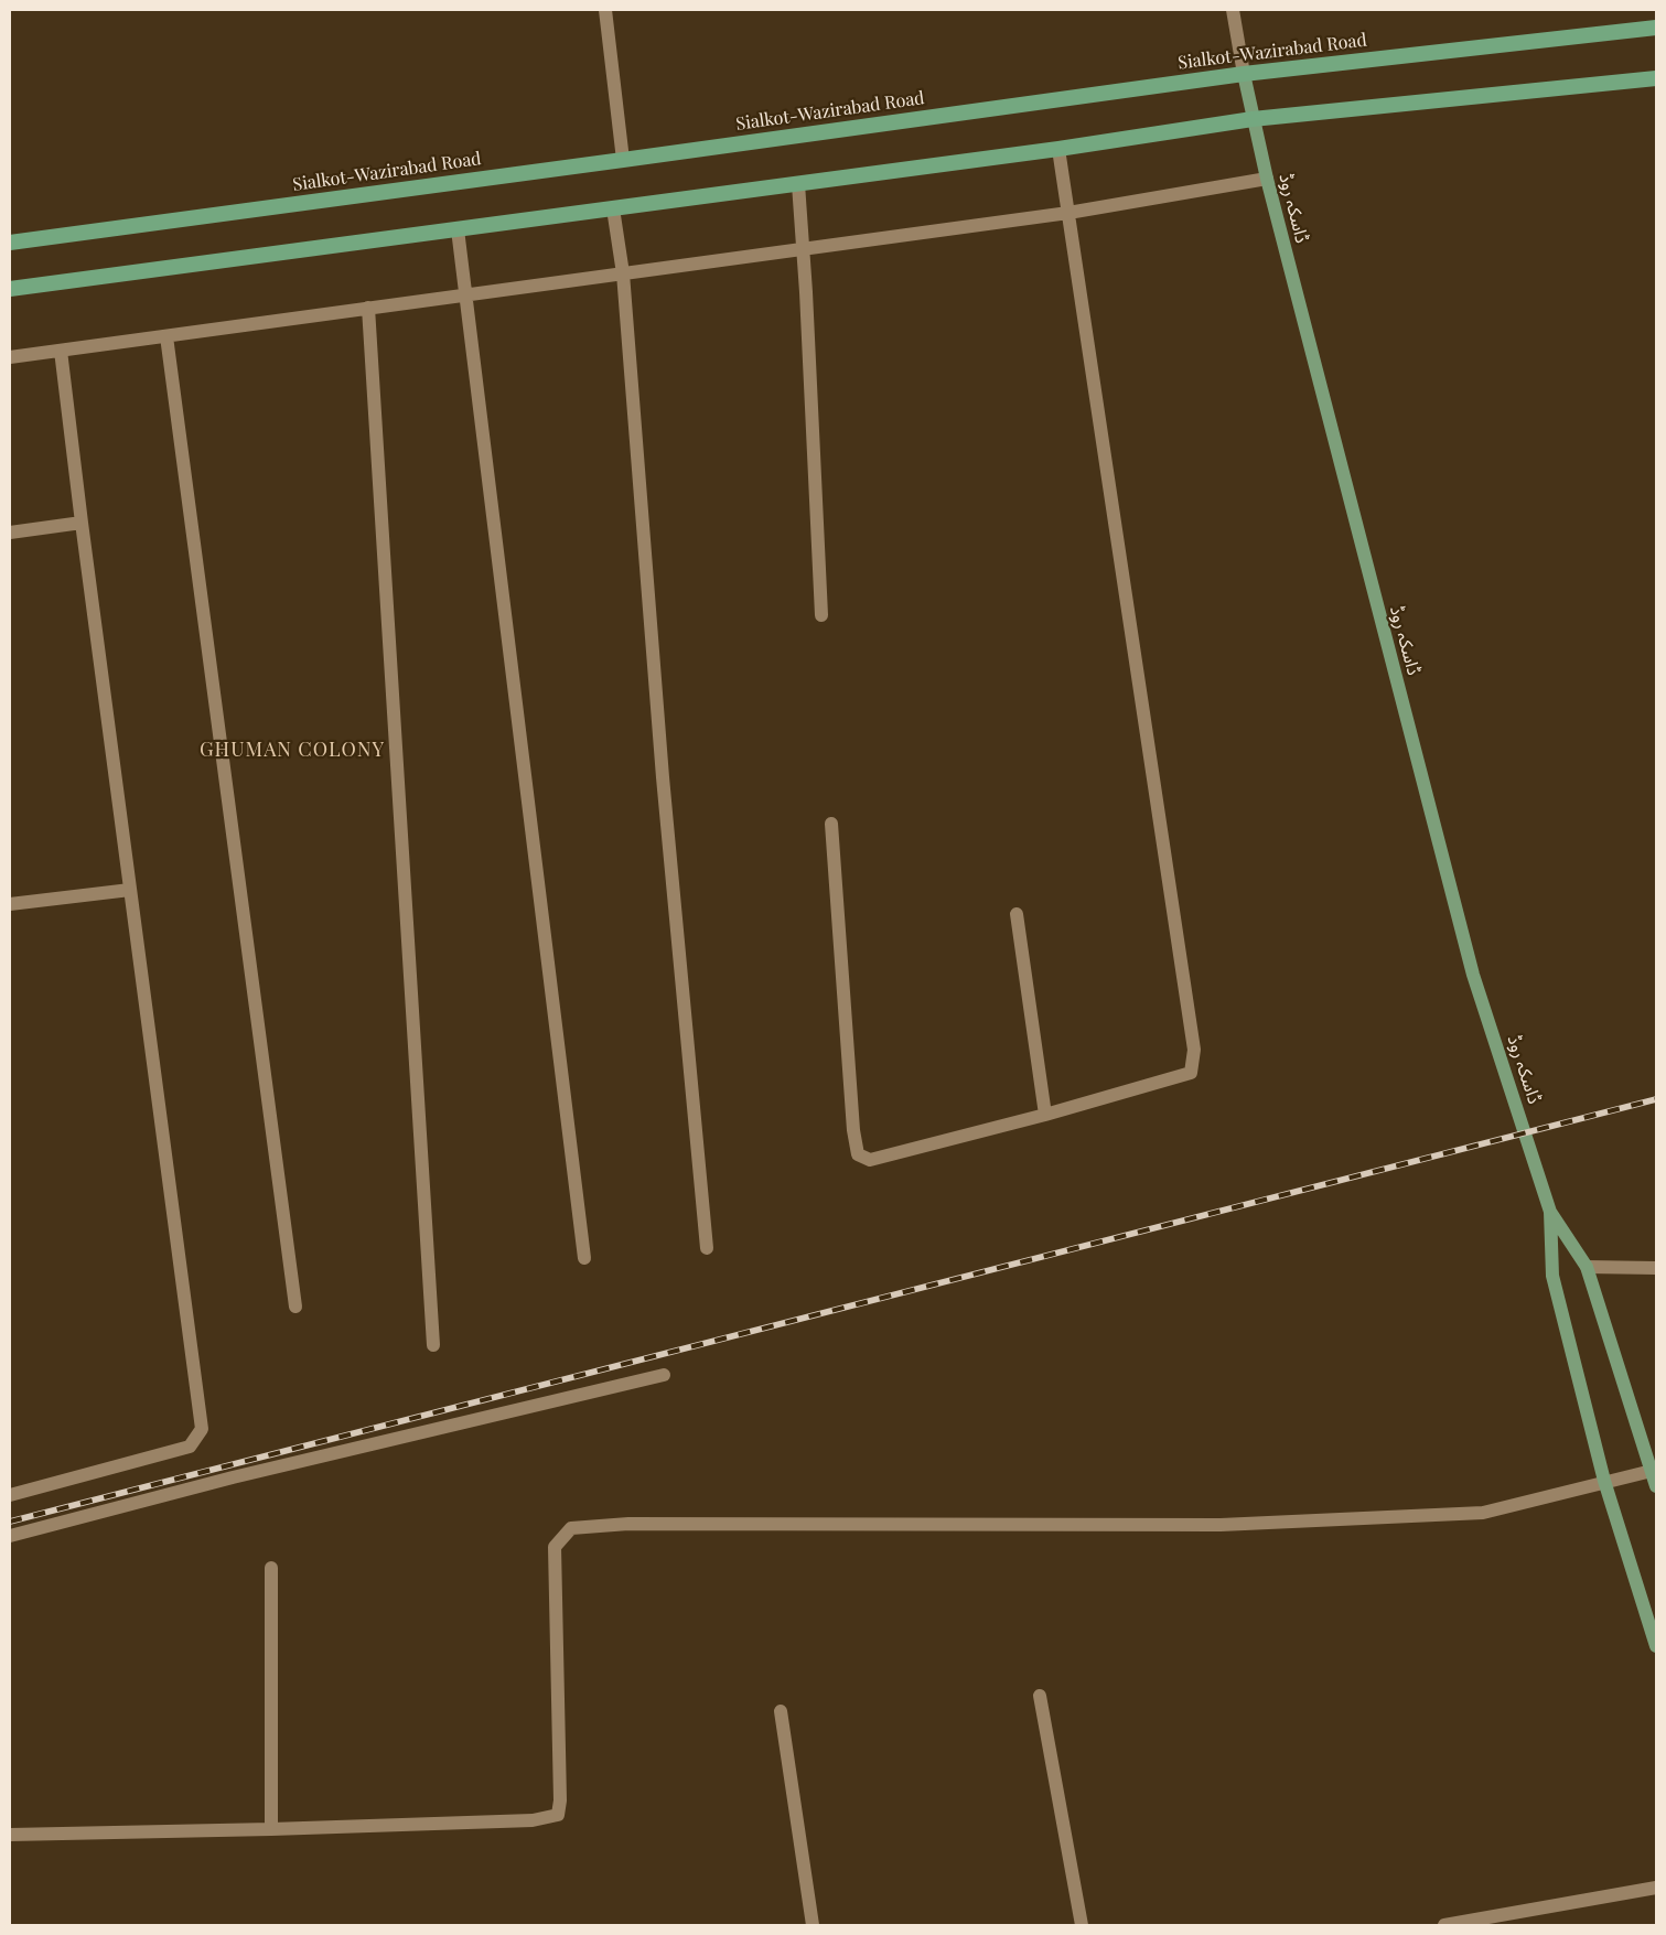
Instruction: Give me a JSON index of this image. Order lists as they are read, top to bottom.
{
  "streets": {
    "highway": ["Sialkot-Wazirabad Road"],
    "main road": ["ڈاسکہ روڈ"]
  },
  "crossings": [
    ["Sialkot-Wazirabad Road", "ڈاسکہ روڈ"]
  ],
  "districts": ["GHUMAN COLONY"]
}
